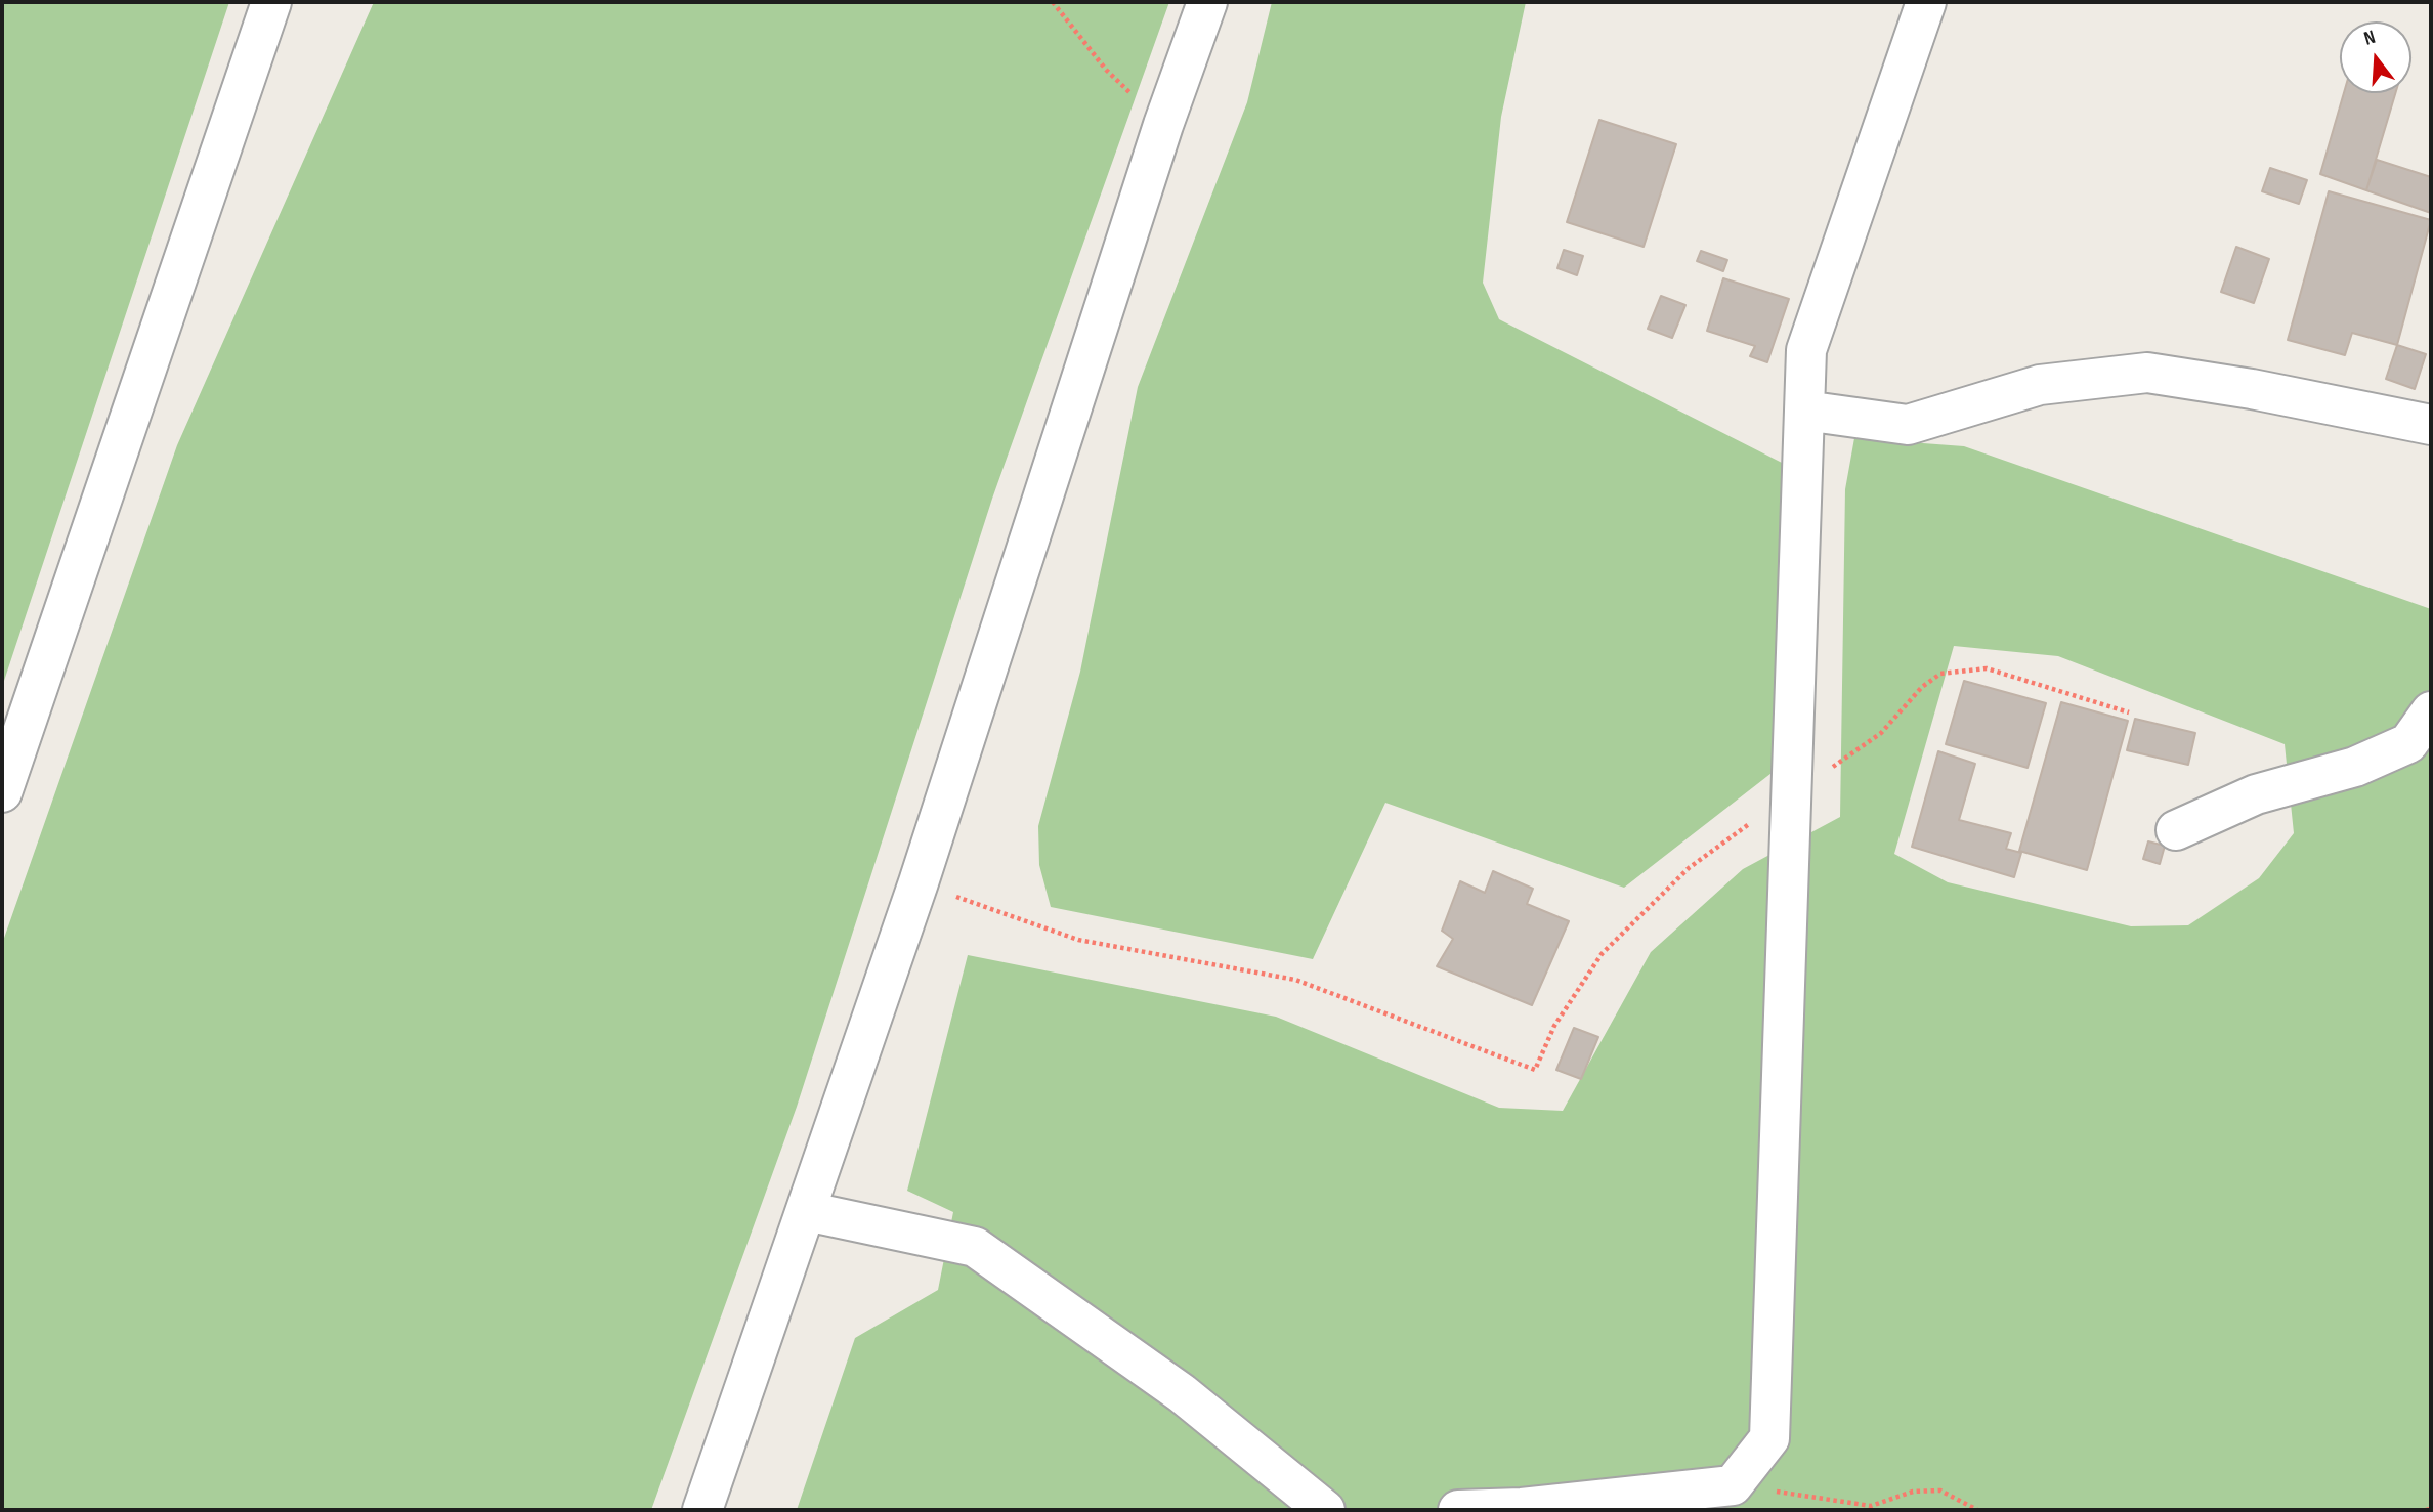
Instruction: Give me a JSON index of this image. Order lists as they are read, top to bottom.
{
  "north": "top"
}
